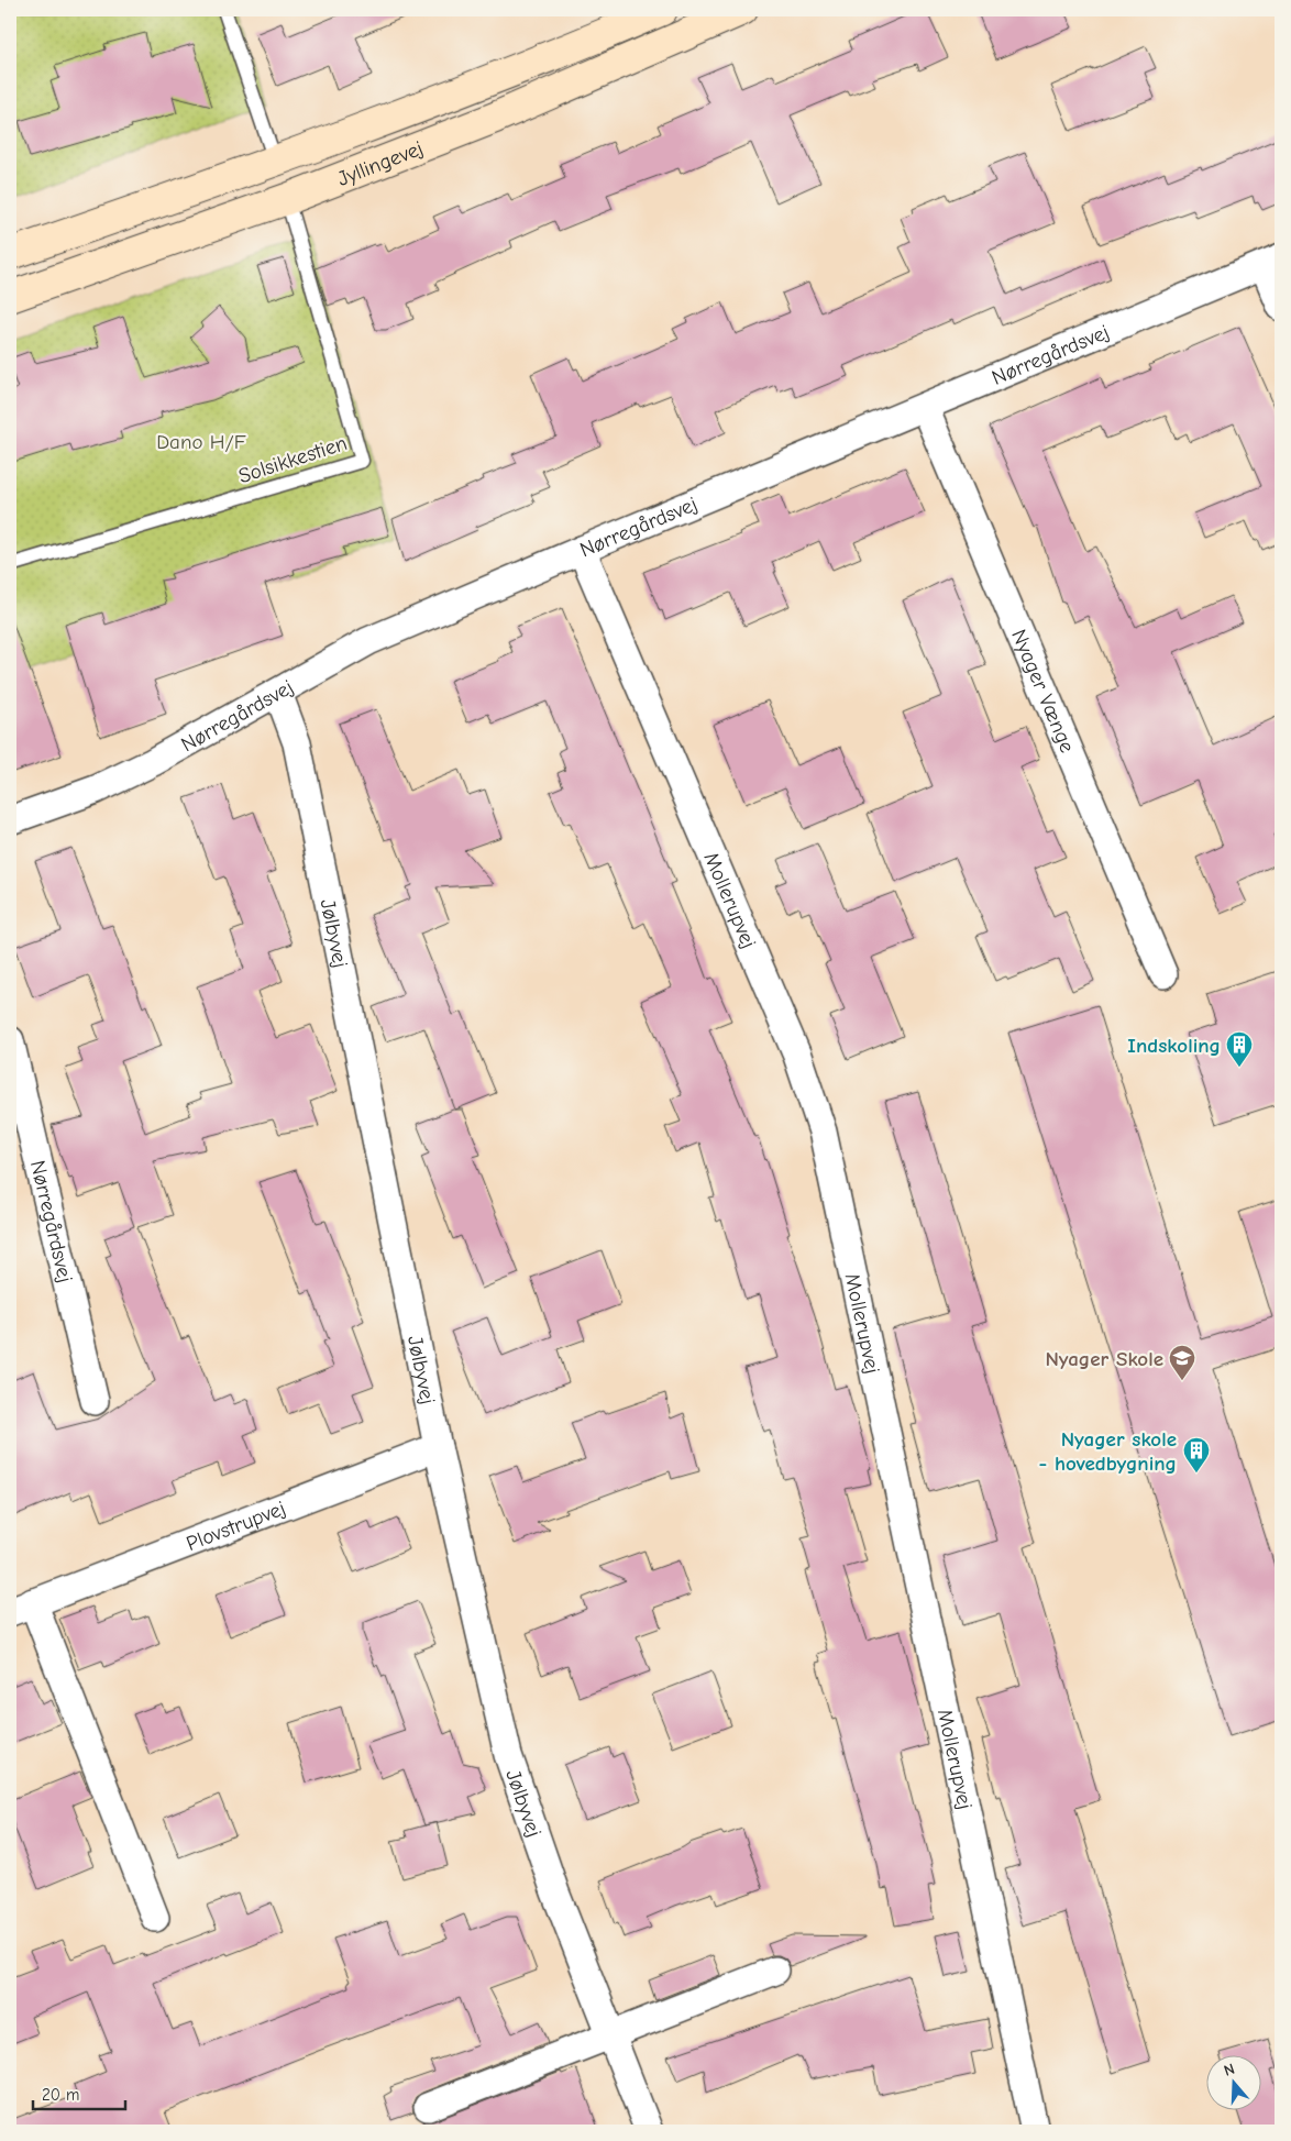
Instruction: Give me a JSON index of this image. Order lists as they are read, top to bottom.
{
  "streets": {
    "street": [
      "Jyllingevej",
      "Nørregårdsvej",
      "Nyager Vænge",
      "Mollerupvej",
      "Jølbyvej",
      "Plovstrupvej"
    ],
    "lane": ["Solsikkestien"]
  },
  "crossings": [
    ["Jyllingevej", "Solsikkestien"],
    ["Nørregårdsvej", "Nyager Vænge"],
    ["Nørregårdsvej", "Mollerupvej"],
    ["Nørregårdsvej", "Jølbyvej"],
    ["Jølbyvej", "Plovstrupvej"]
  ],
  "parks": ["Dano H/F"],
  "places": {
    "building": ["Indskoling", "Nyager skole - hovedbygning"],
    "school or university": ["Nyager Skole"]
  },
  "scale_bar": "20 m",
  "north": "top"
}
